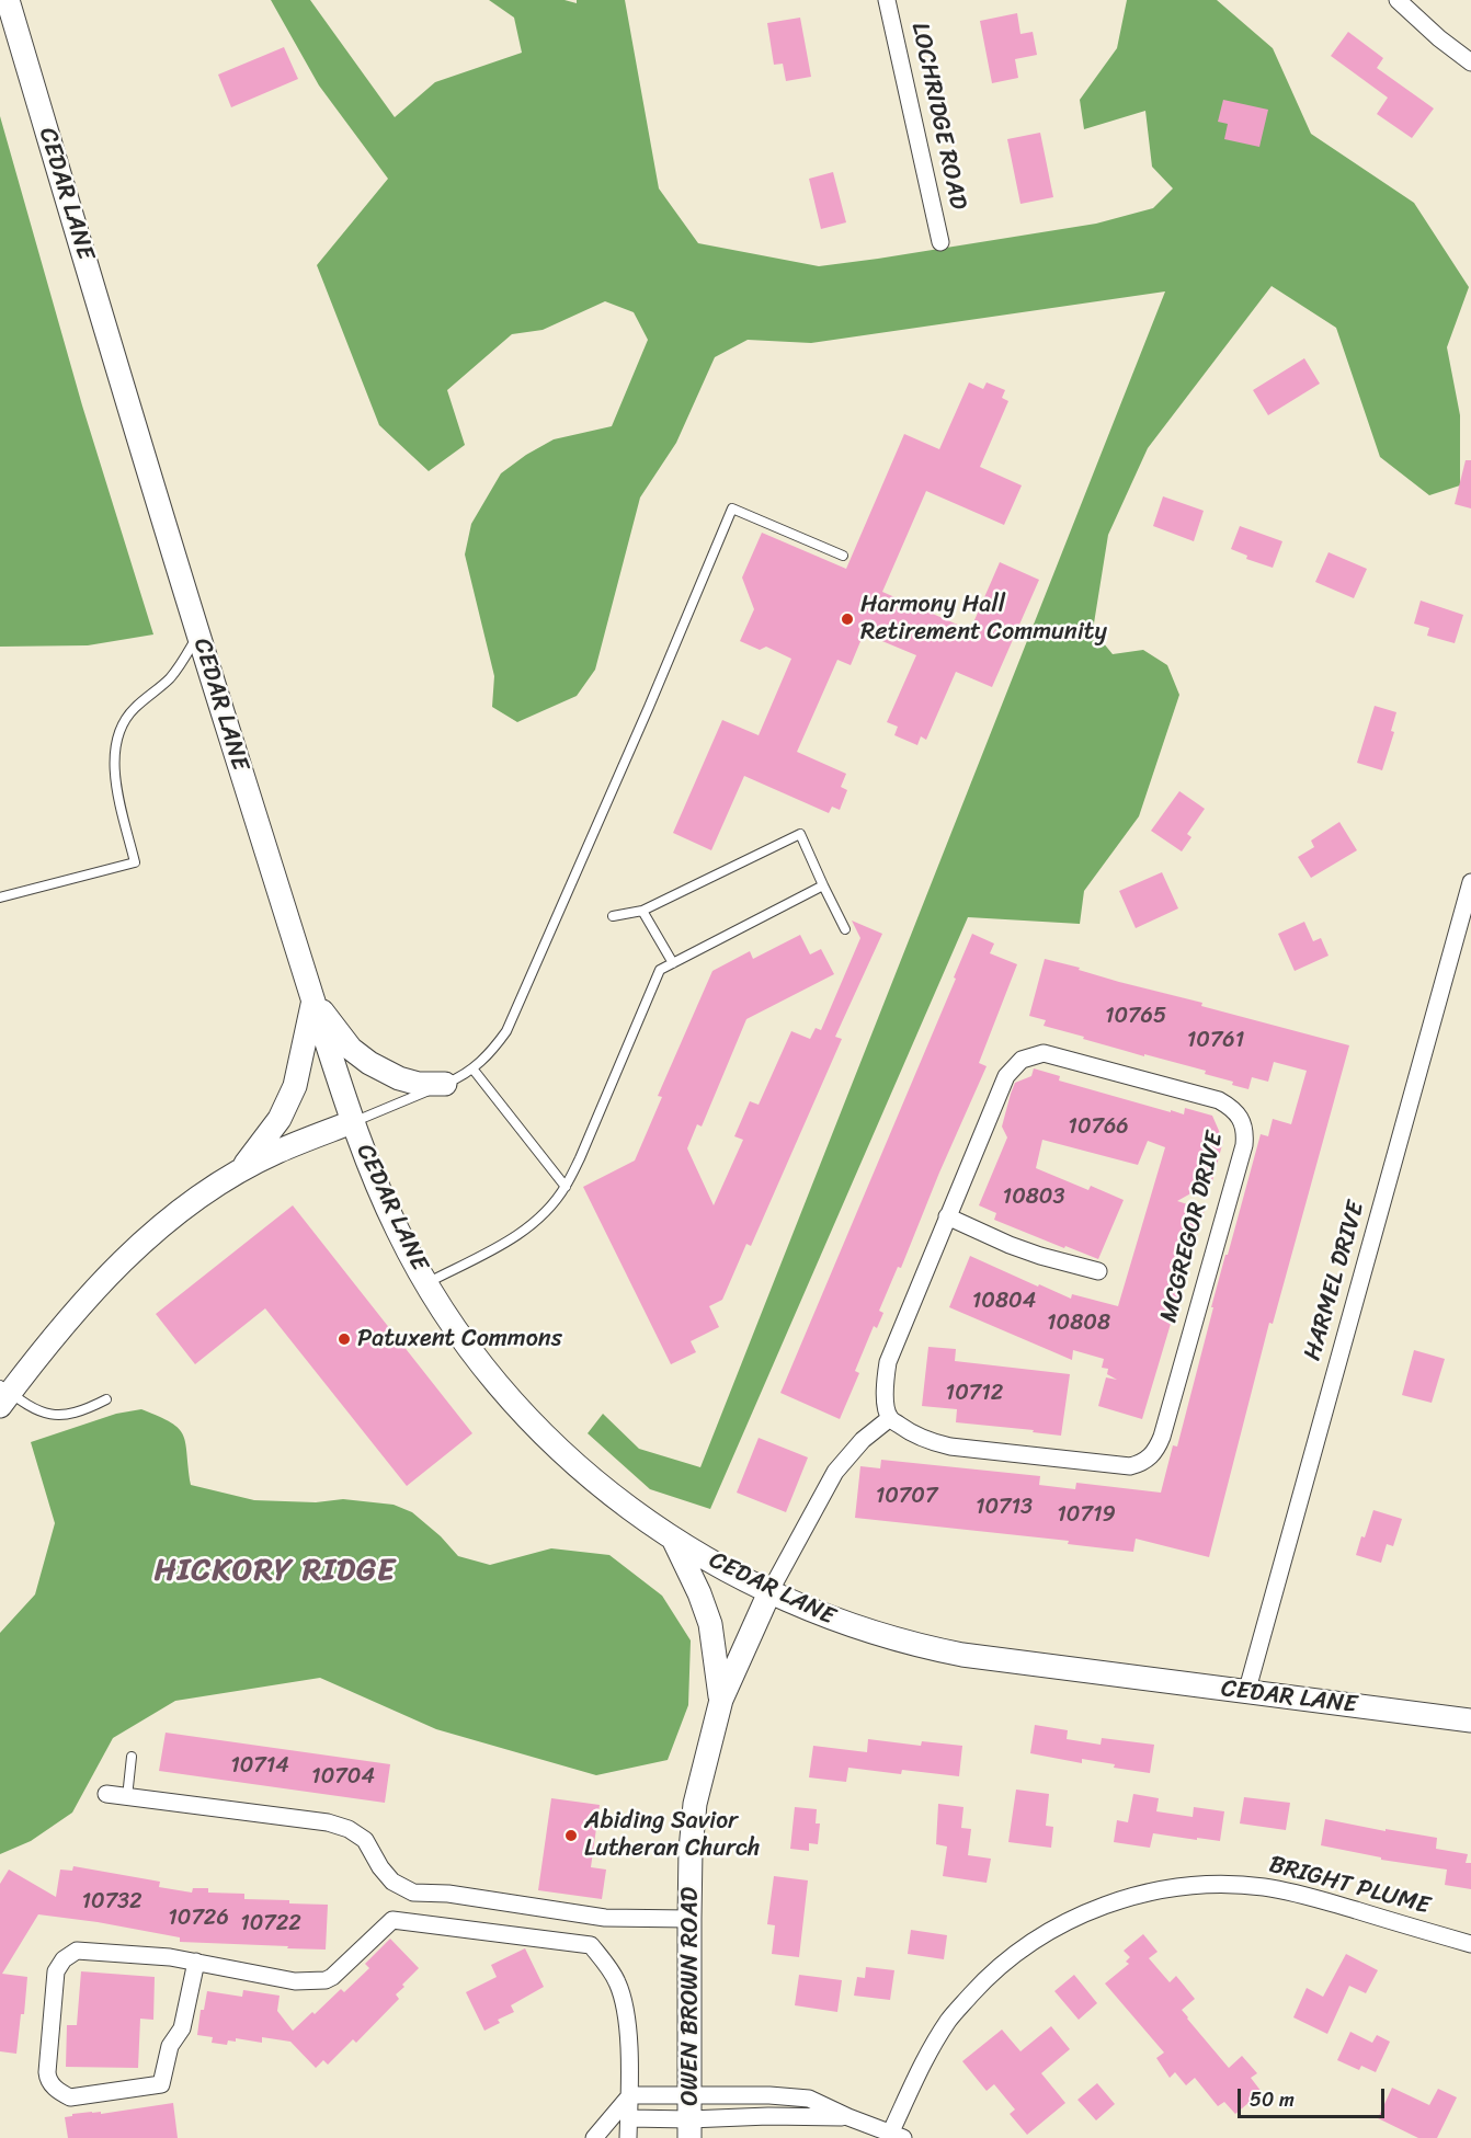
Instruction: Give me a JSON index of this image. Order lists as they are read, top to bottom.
{
  "streets": {
    "main road": ["CEDAR LANE", "OWEN BROWN ROAD"],
    "street": [
      "LOCHRIDGE ROAD",
      "MCGREGOR DRIVE",
      "HARMEL DRIVE",
      "BRIGHT PLUME"
    ]
  },
  "crossings": [
    ["CEDAR LANE", "HARMEL DRIVE"],
    ["CEDAR LANE", "OWEN BROWN ROAD"]
  ],
  "districts": ["HICKORY RIDGE"],
  "places": ["Harmony Hall Retirement Community", "Patuxent Commons", "Abiding Savior Lutheran Church"],
  "house_numbers": [
    "10765",
    "10761",
    "10766",
    "10803",
    "10804",
    "10808",
    "10712",
    "10707",
    "10713",
    "10719",
    "10714",
    "10704",
    "10732",
    "10726",
    "10722"
  ],
  "scale_bar": "50 m"
}
